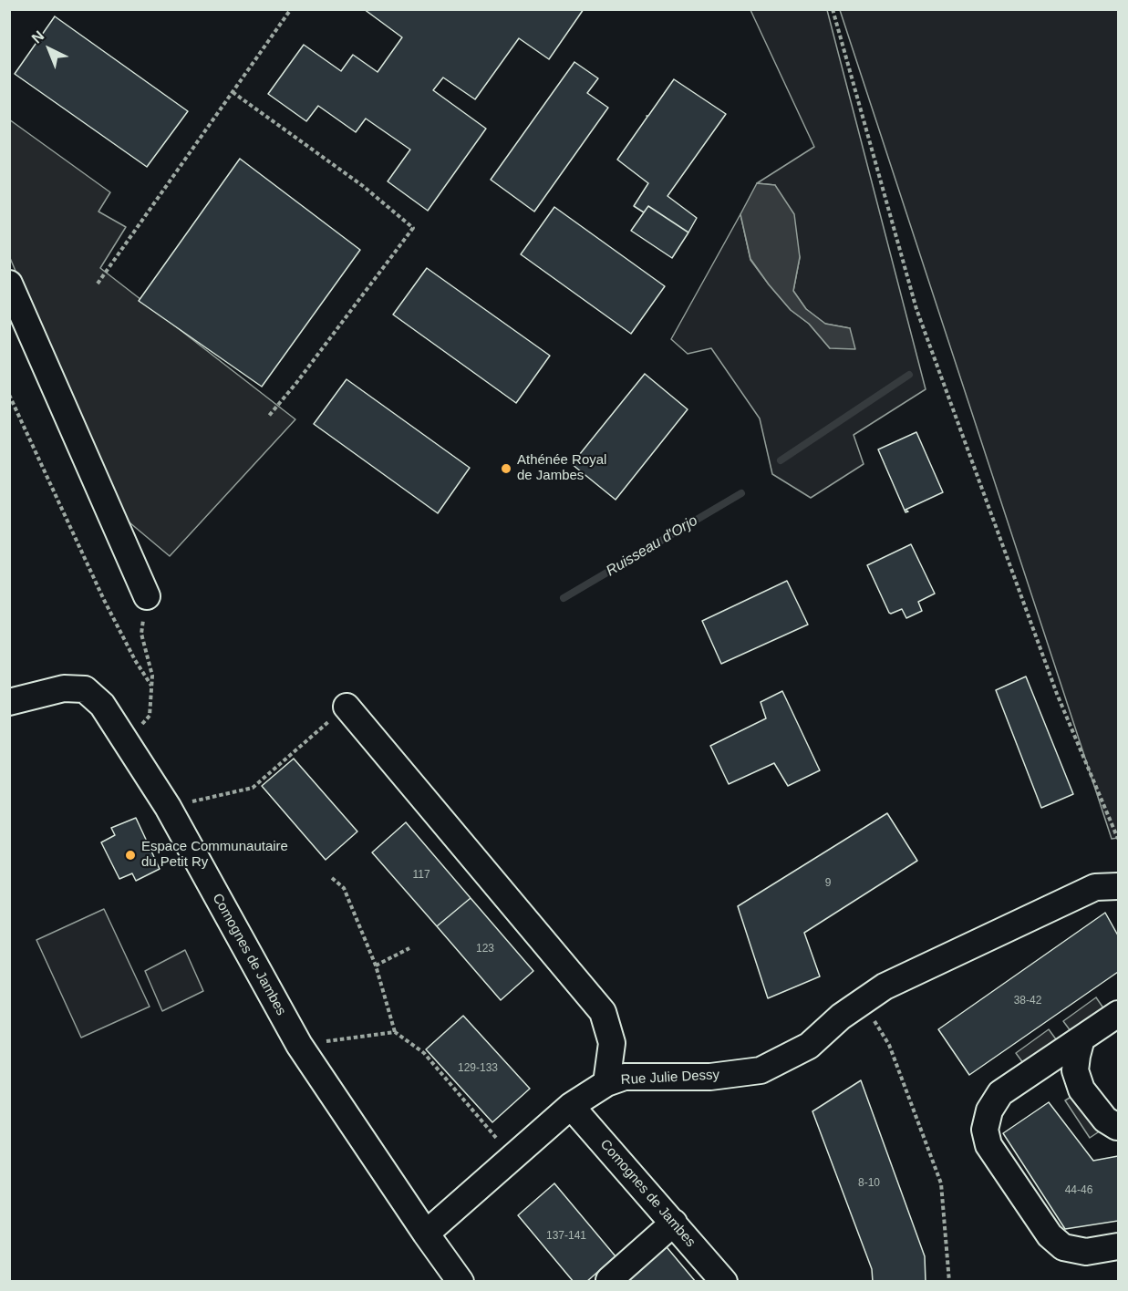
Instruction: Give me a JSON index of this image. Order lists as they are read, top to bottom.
{
  "streets": {
    "street": ["Comognes de Jambes", "Rue Julie Dessy"]
  },
  "crossings": [
    ["Comognes de Jambes", "Rue Julie Dessy"]
  ],
  "water": ["Ruisseau d'Orjo"],
  "places": ["Athénée Royal de Jambes", "Espace Communautaire du Petit Ry"],
  "house_numbers": [
    "117",
    "9",
    "123",
    "38-42",
    "129-133",
    "8-10",
    "44-46",
    "137-141"
  ],
  "north": "top left"
}
